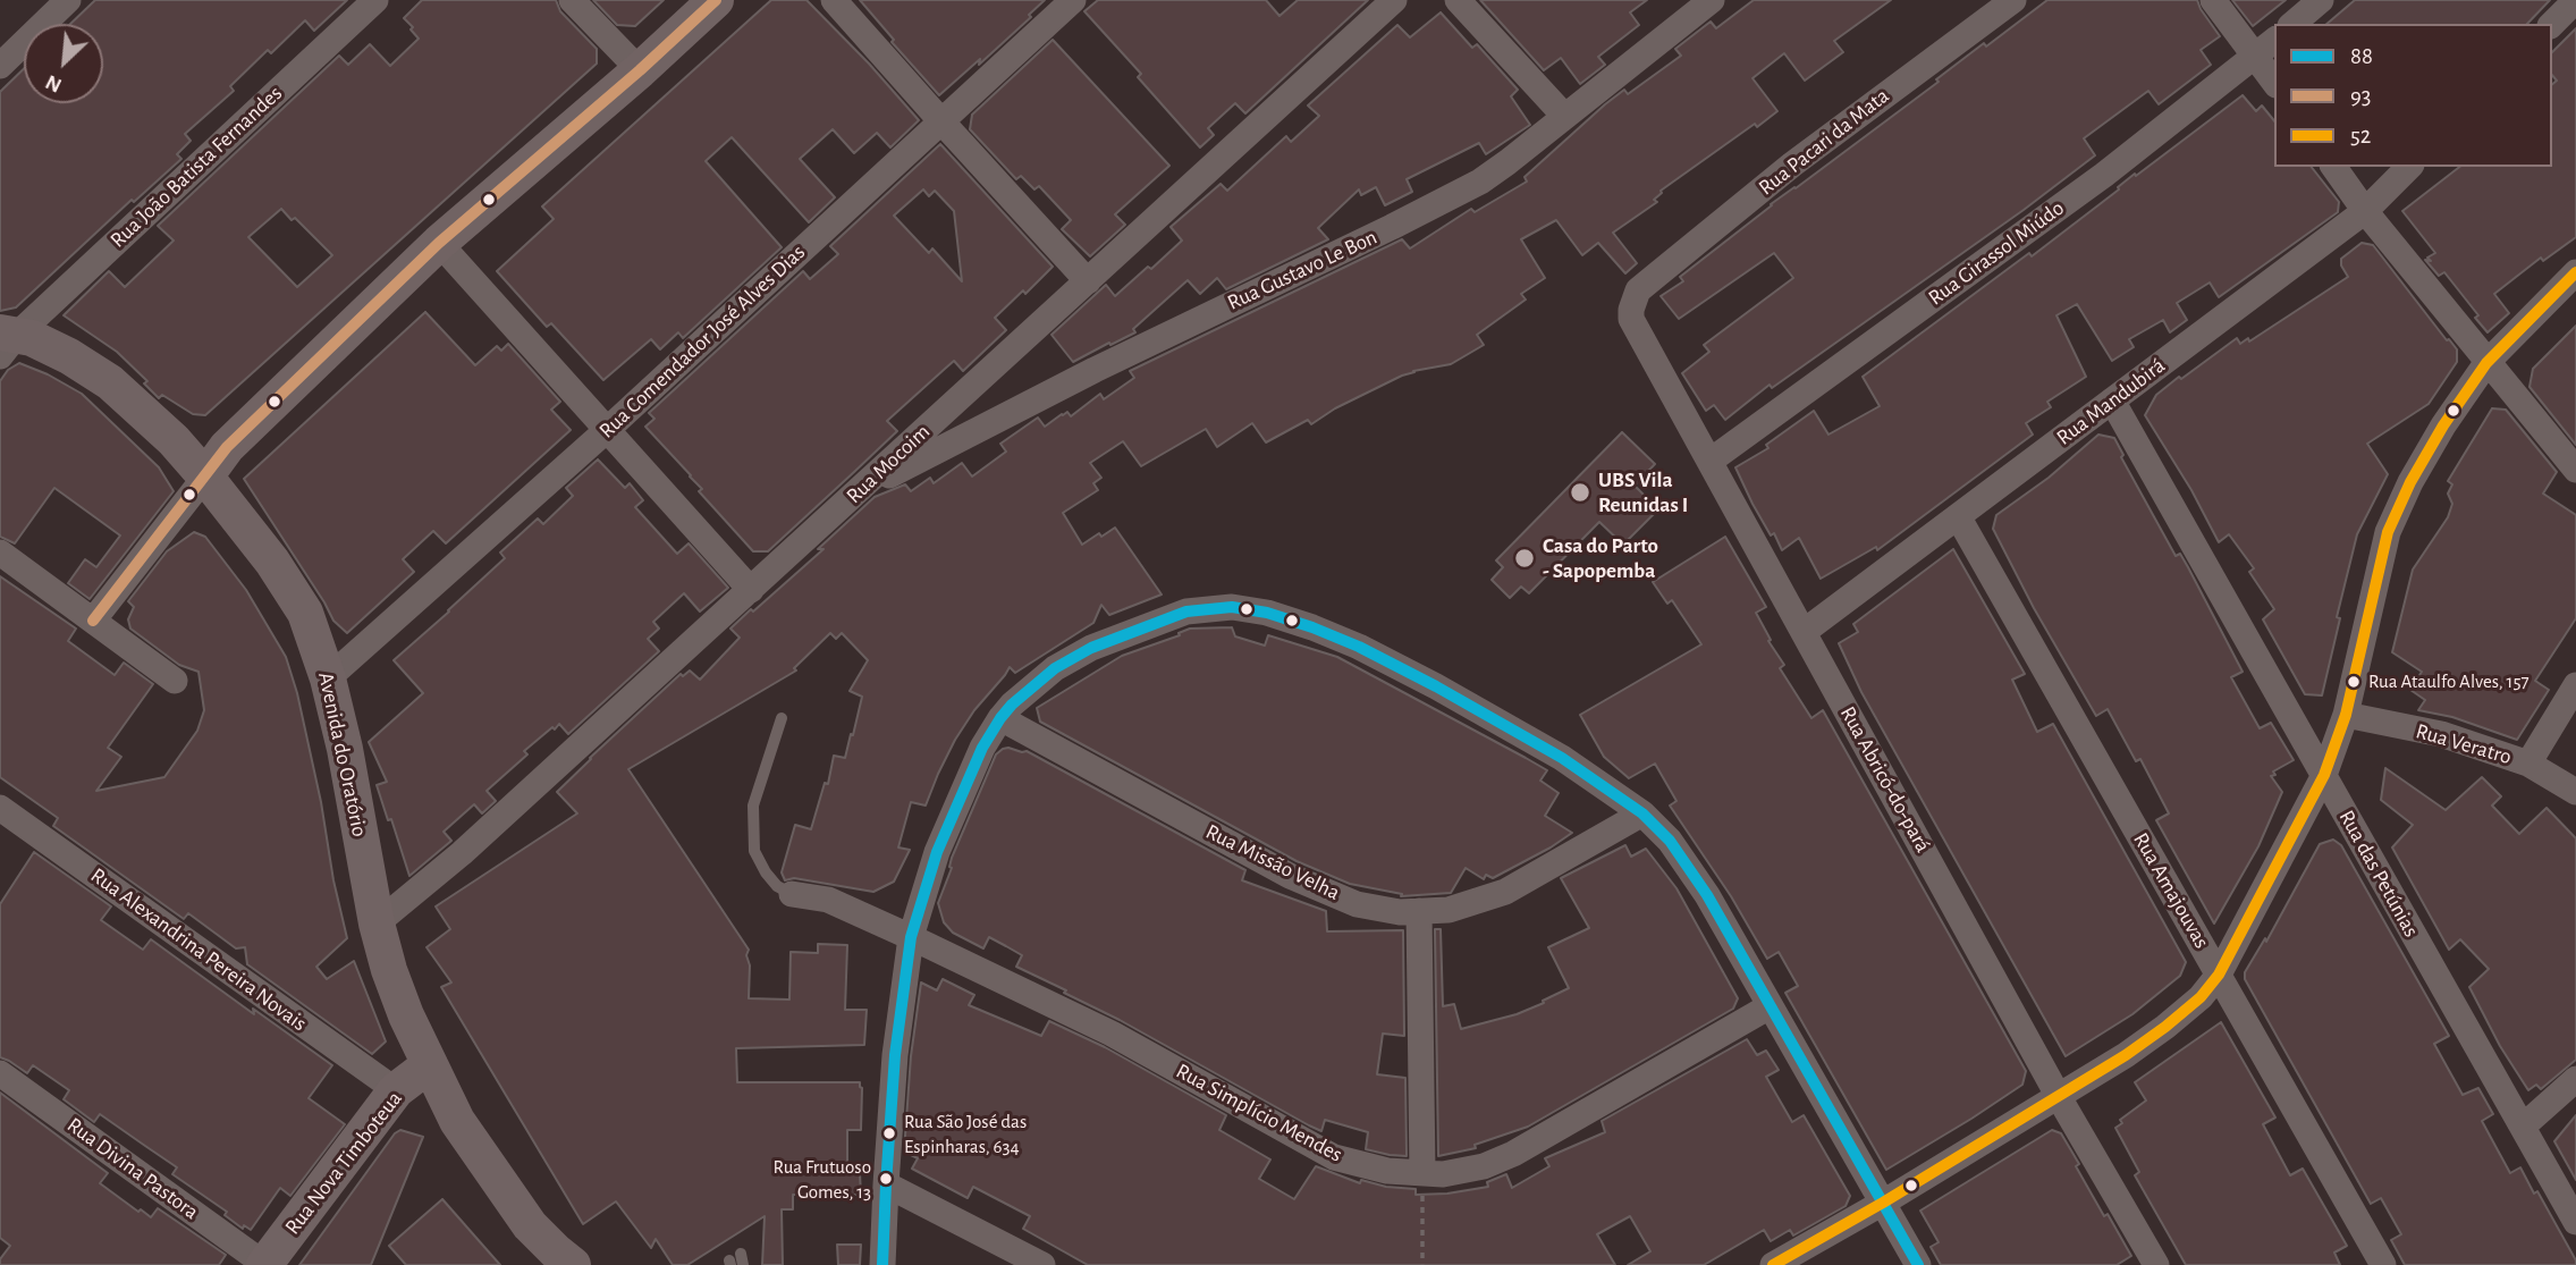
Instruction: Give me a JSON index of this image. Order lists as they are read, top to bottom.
{
  "streets": {
    "main road": ["Avenida do Oratório", "Rua Nova Timboteua"],
    "street": [
      "Rua Pacari da Mata",
      "Rua João Batista Fernandes",
      "Rua Girassol Miúdo",
      "Rua Gustavo Le Bon",
      "Rua Comendador José Alves Dias",
      "Rua Mandubirá",
      "Rua Mocoim",
      "Rua Veratro",
      "Rua Abricó-do-pará",
      "Rua Missão Velha",
      "Rua das Petúnias",
      "Rua Amajouvas",
      "Rua Alexandrina Pereira Novais",
      "Rua Simplício Mendes",
      "Rua Divina Pastora"
    ]
  },
  "crossings": [
    ["Rua Pacari da Mata", "Rua Abricó-do-pará"],
    ["Rua João Batista Fernandes", "Avenida do Oratório"],
    ["Rua Girassol Miúdo", "Rua Abricó-do-pará"],
    ["Rua Gustavo Le Bon", "Rua Mocoim"],
    ["Rua Comendador José Alves Dias", "Avenida do Oratório"],
    ["Rua Mandubirá", "Rua Abricó-do-pará"],
    ["Rua Mandubirá", "Rua das Petúnias"],
    ["Rua Mandubirá", "Rua Amajouvas"],
    ["Rua Mocoim", "Avenida do Oratório"],
    ["Avenida do Oratório", "Rua Nova Timboteua"],
    ["Rua Alexandrina Pereira Novais", "Rua Nova Timboteua"],
    ["Rua Nova Timboteua", "Rua Divina Pastora"]
  ],
  "places": [
    "UBS Vila Reunidas I",
    "Casa do Parto - Sapopemba",
    "Rua Ataulfo Alves, 157",
    "Rua São José das Espinharas, 634",
    "Rua Frutuoso Gomes, 13"
  ],
  "lines": ["transit line 93", "transit line 52", "transit line 88"],
  "legend": ["88", "93", "52"],
  "north": "bottom left"
}
